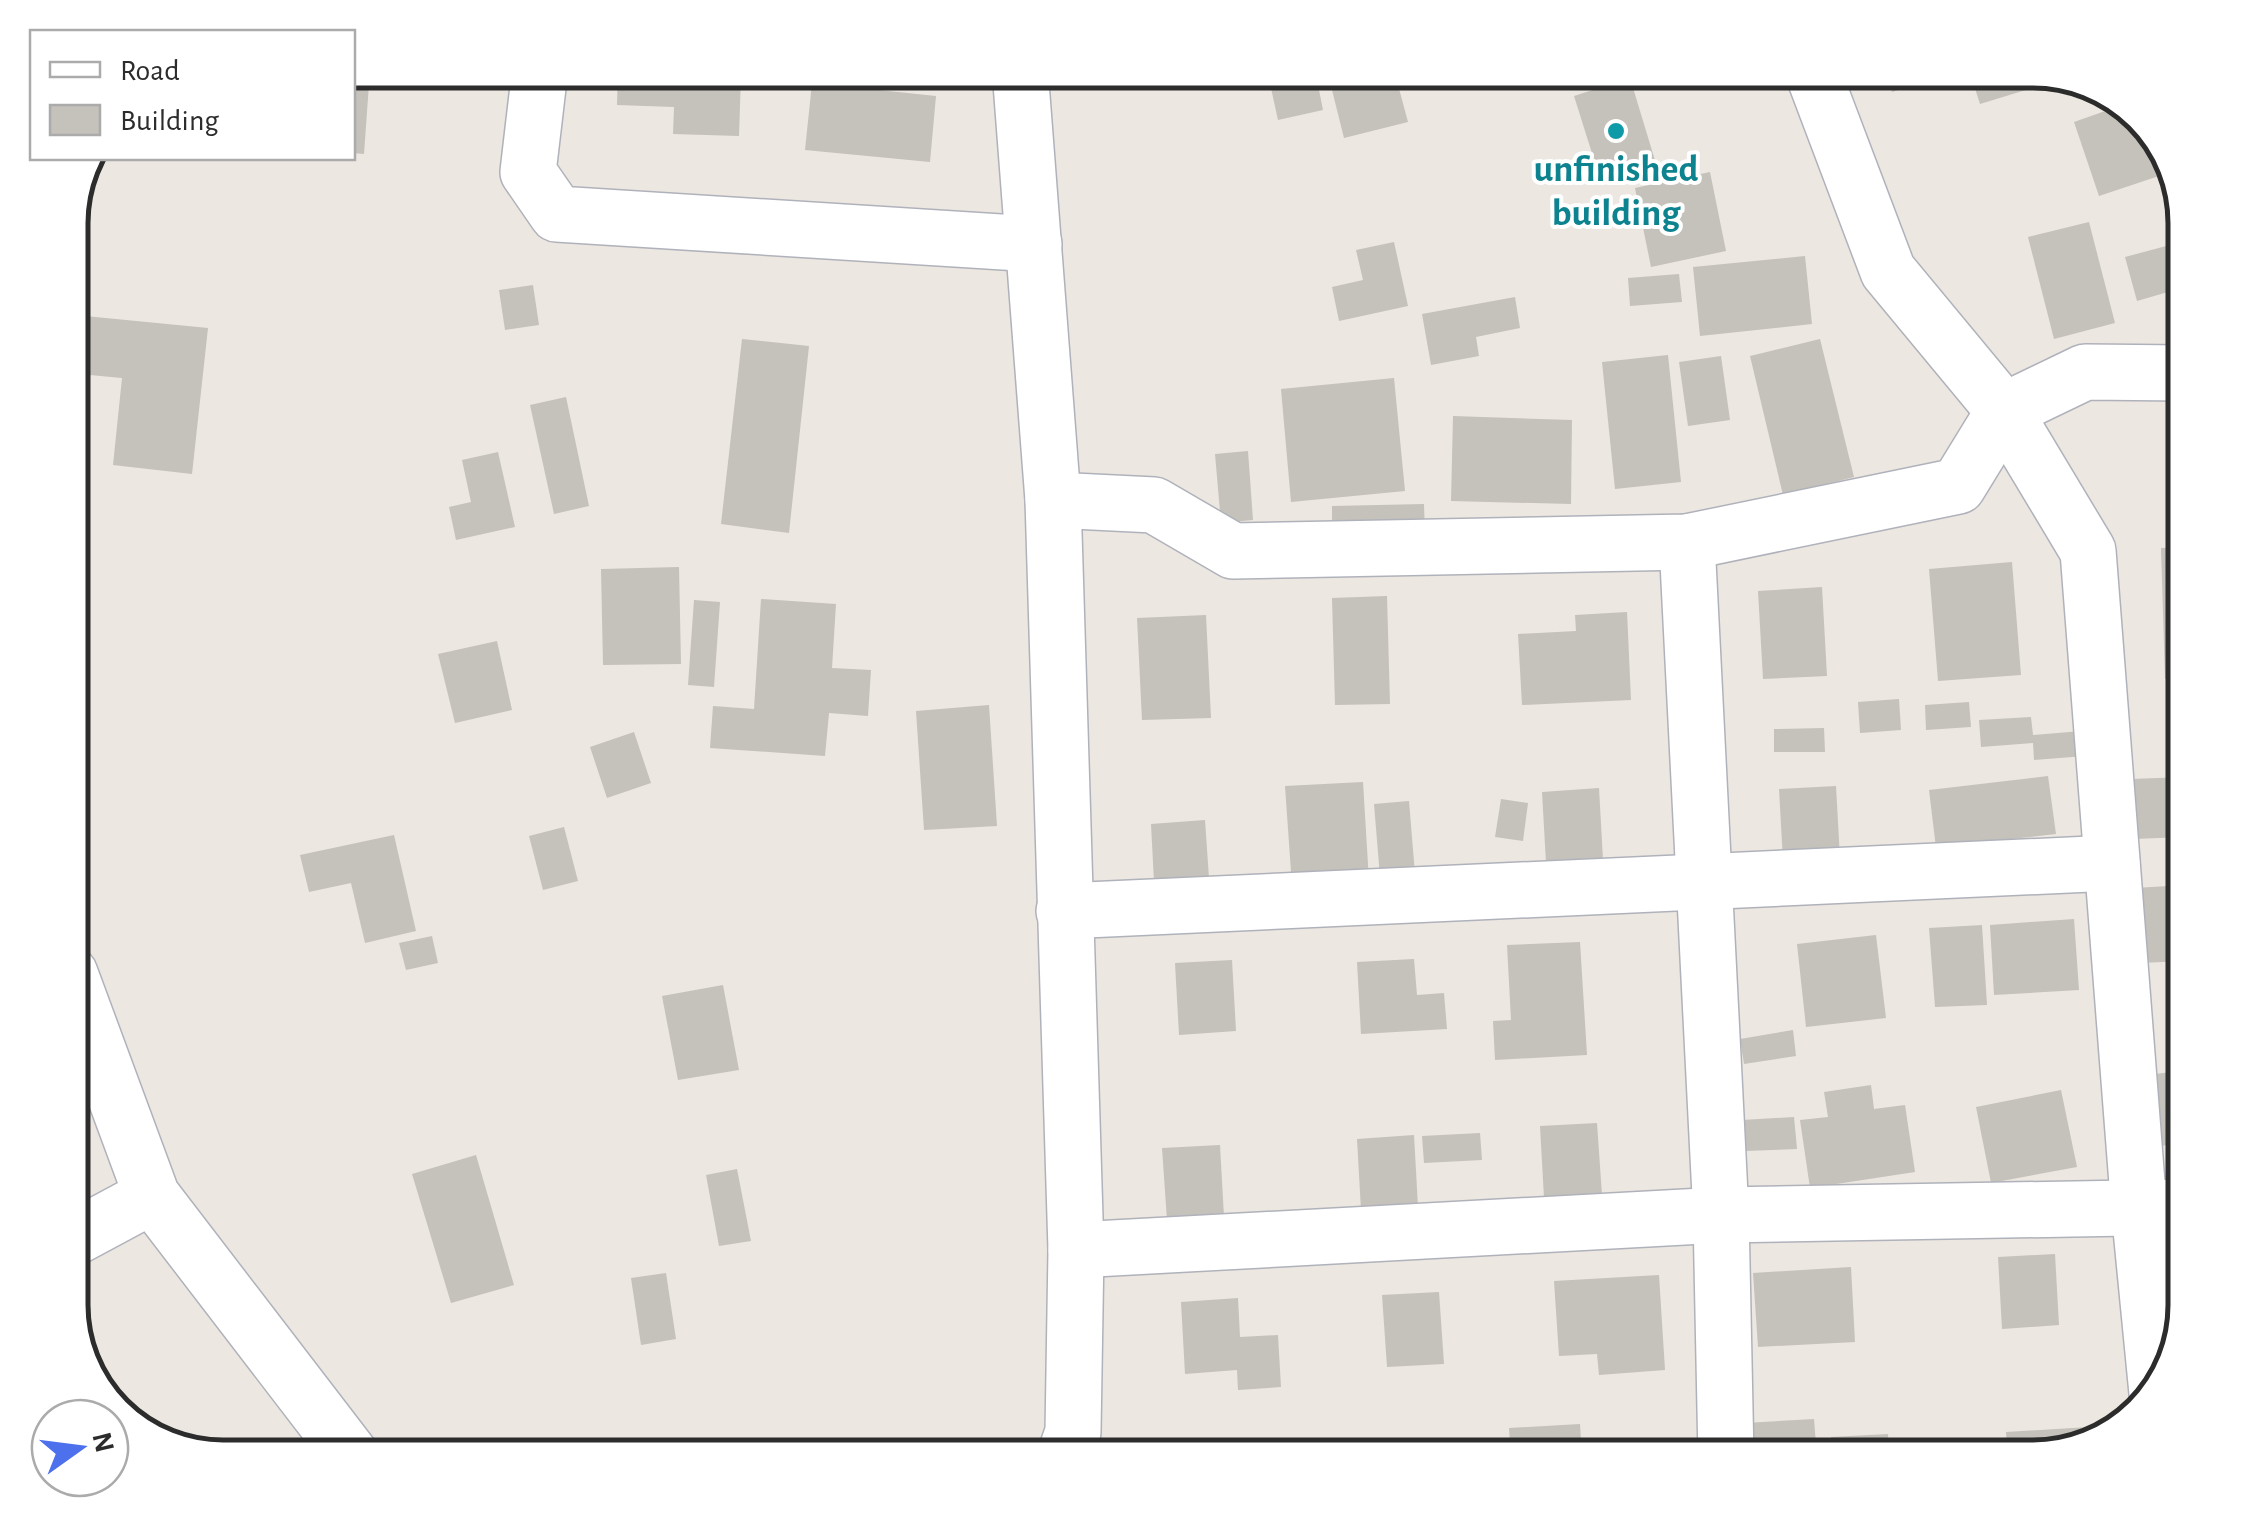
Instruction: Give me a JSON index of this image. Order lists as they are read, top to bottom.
{
  "places": ["unfinished building"],
  "legend": ["Road", "Building"],
  "north": "right"
}
